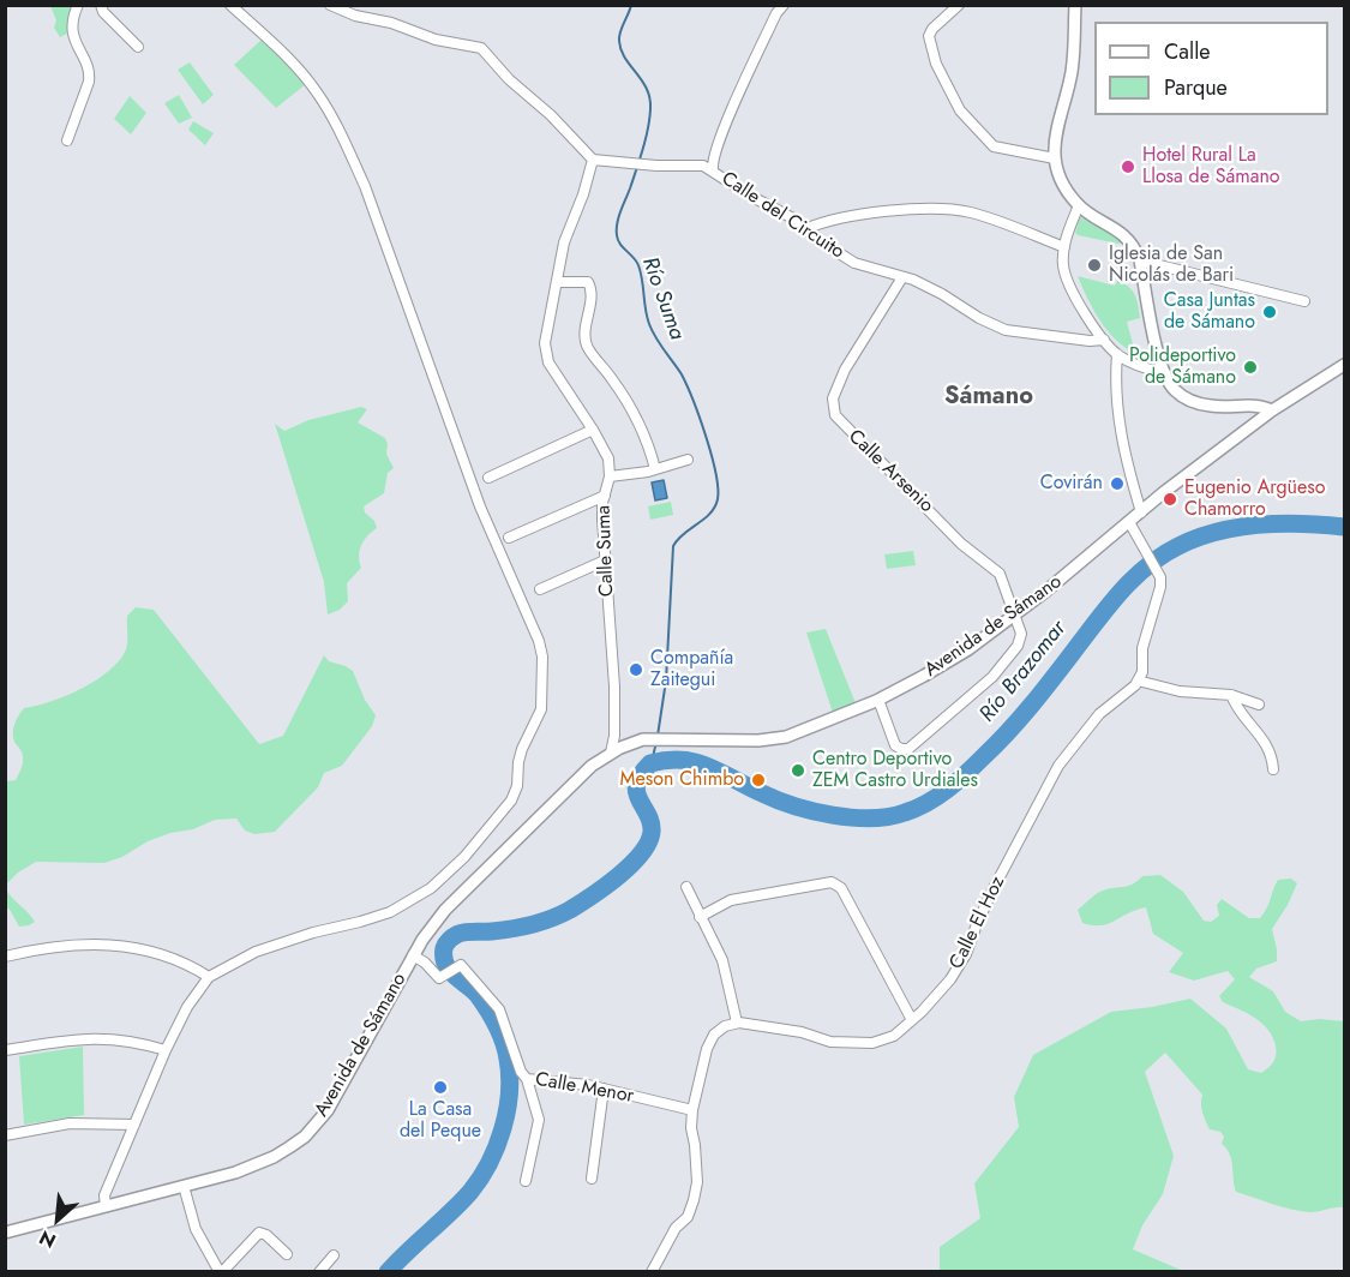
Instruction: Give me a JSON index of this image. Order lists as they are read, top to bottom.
{
  "streets": {
    "street": [
      "Calle del Circuito",
      "Calle Arsenio",
      "Calle Suma",
      "Avenida de Sámano",
      "Calle El Hoz",
      "Calle Menor"
    ]
  },
  "crossings": [
    ["Calle del Circuito", "Calle Arsenio"],
    ["Calle Arsenio", "Avenida de Sámano"],
    ["Calle Suma", "Avenida de Sámano"],
    ["Avenida de Sámano", "Calle Menor"]
  ],
  "districts": ["Sámano"],
  "water": ["Río Suma", "Río Brazomar"],
  "places": [
    "Hotel Rural La Llosa de Sámano",
    "Iglesia de San Nicolás de Bari",
    "Casa Juntas de Sámano",
    "Polideportivo de Sámano",
    "Covirán",
    "Eugenio Argüeso Chamorro",
    "Compañía Zaitegui",
    "Centro Deportivo ZEM Castro Urdiales",
    "Meson Chimbo",
    "La Casa del Peque"
  ],
  "legend": ["Calle", "Parque"],
  "north": "bottom left"
}
